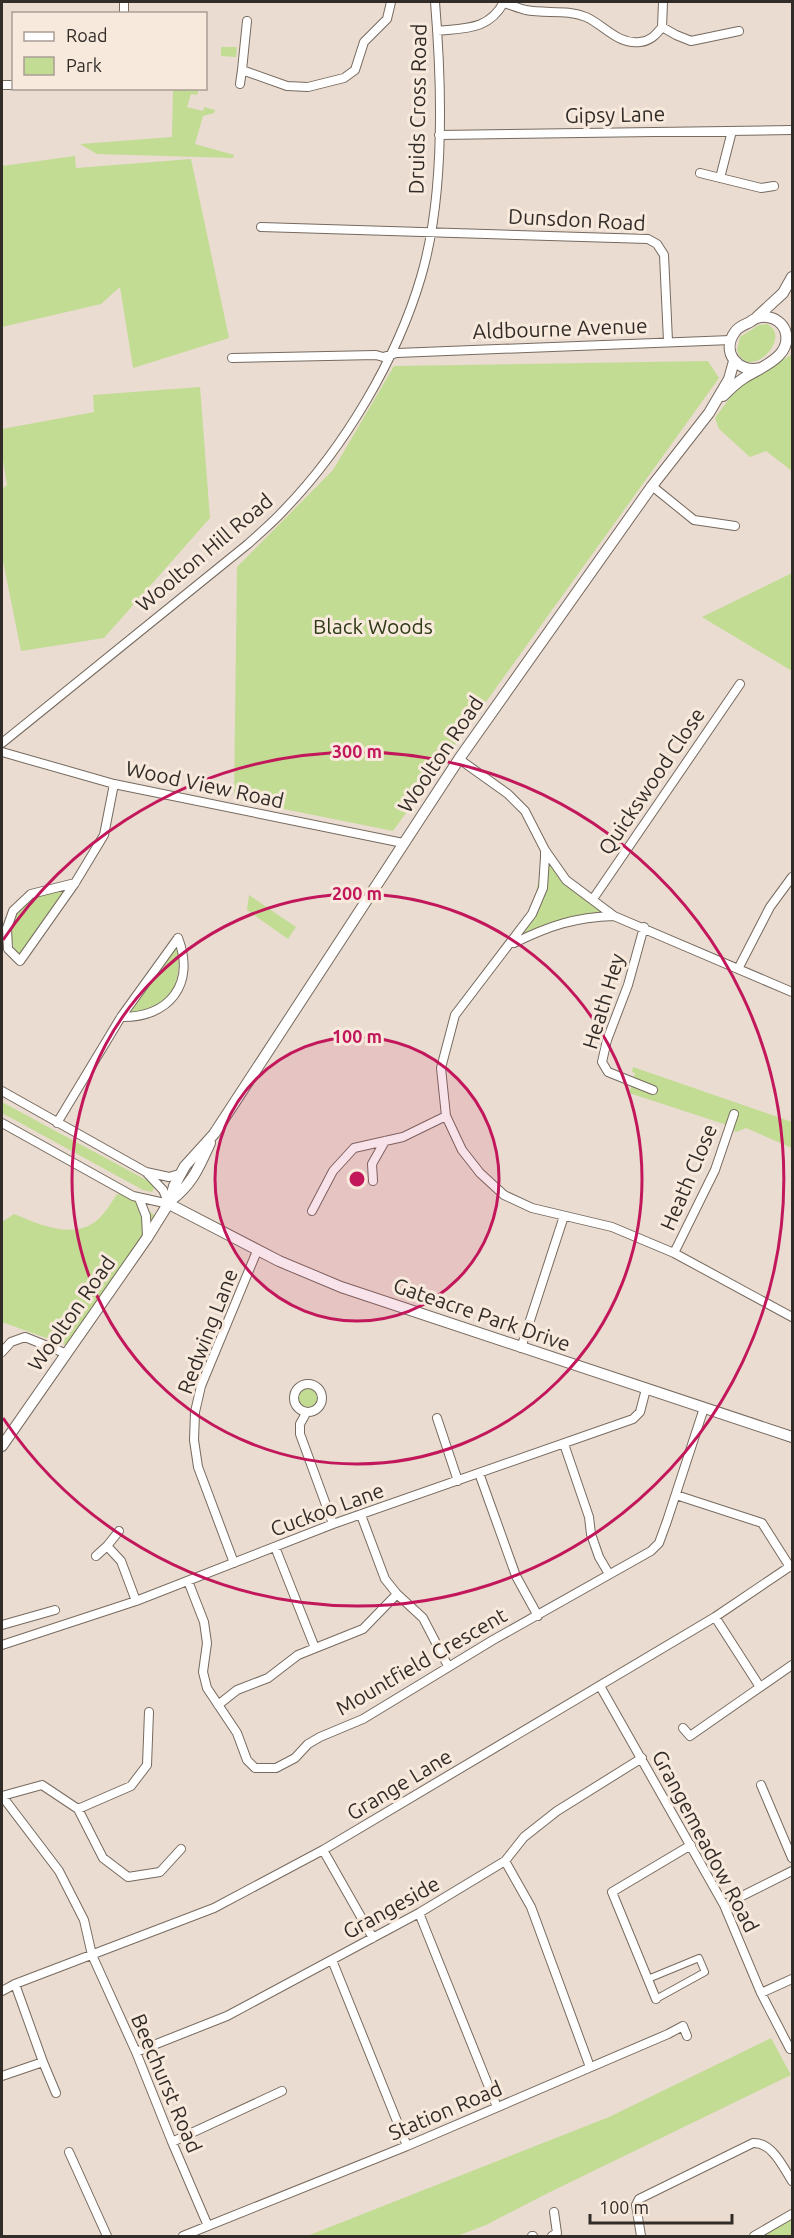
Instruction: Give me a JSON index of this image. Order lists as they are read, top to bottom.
{
  "streets": {
    "street": [
      "Druids Cross Road",
      "Gipsy Lane",
      "Dunsdon Road",
      "Aldbourne Avenue",
      "Woolton Hill Road",
      "Woolton Road",
      "Quickswood Close",
      "Wood View Road",
      "Heath Hey",
      "Heath Close",
      "Gateacre Park Drive",
      "Redwing Lane",
      "Cuckoo Lane",
      "Mountfield Crescent",
      "Grange Lane",
      "Grangemeadow Road",
      "Grangeside",
      "Beechurst Road",
      "Station Road"
    ]
  },
  "crossings": [
    ["Druids Cross Road", "Gipsy Lane"],
    ["Druids Cross Road", "Dunsdon Road"],
    ["Druids Cross Road", "Aldbourne Avenue"],
    ["Druids Cross Road", "Woolton Hill Road"],
    ["Dunsdon Road", "Aldbourne Avenue"],
    ["Aldbourne Avenue", "Woolton Hill Road"],
    ["Aldbourne Avenue", "Woolton Road"],
    ["Woolton Road", "Wood View Road"],
    ["Woolton Road", "Gateacre Park Drive"],
    ["Gateacre Park Drive", "Redwing Lane"],
    ["Gateacre Park Drive", "Cuckoo Lane"],
    ["Gateacre Park Drive", "Mountfield Crescent"],
    ["Redwing Lane", "Cuckoo Lane"],
    ["Cuckoo Lane", "Mountfield Crescent"],
    ["Grange Lane", "Grangemeadow Road"],
    ["Grange Lane", "Beechurst Road"],
    ["Grangemeadow Road", "Grangeside"],
    ["Grangeside", "Beechurst Road"],
    ["Beechurst Road", "Station Road"]
  ],
  "parks": ["Black Woods"],
  "legend": ["Road", "Park"],
  "scale_bar": "100 m",
  "rings": ["300 m", "200 m", "100 m"]
}
